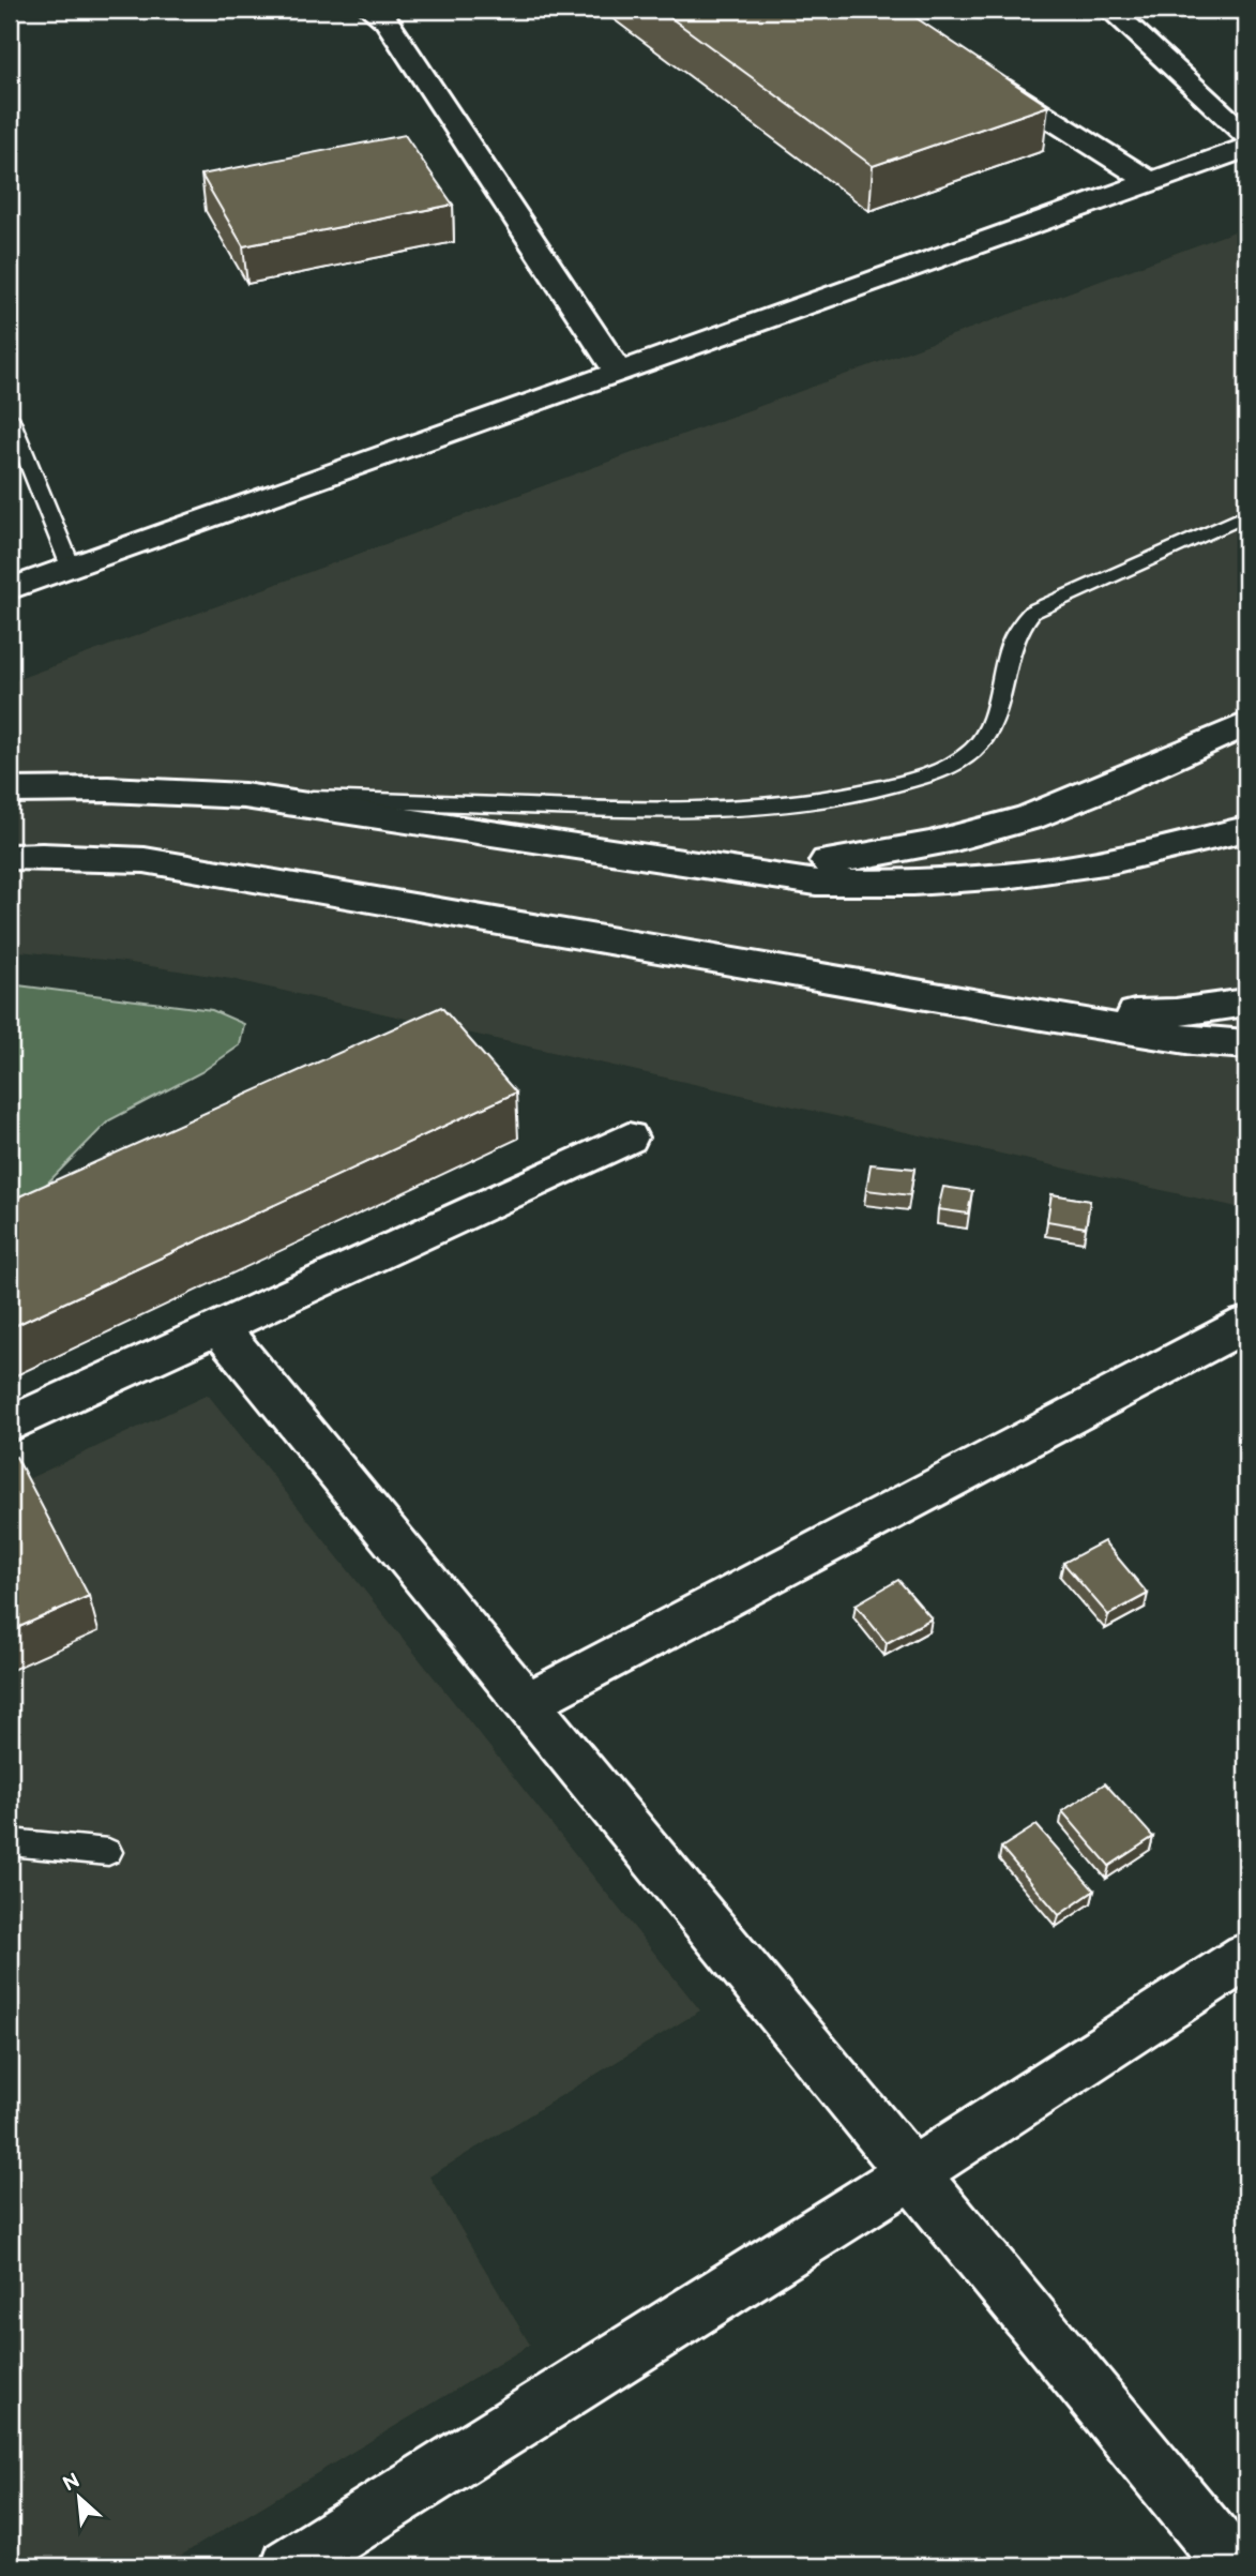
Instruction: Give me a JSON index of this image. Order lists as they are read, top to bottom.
{
  "north": "top left"
}
